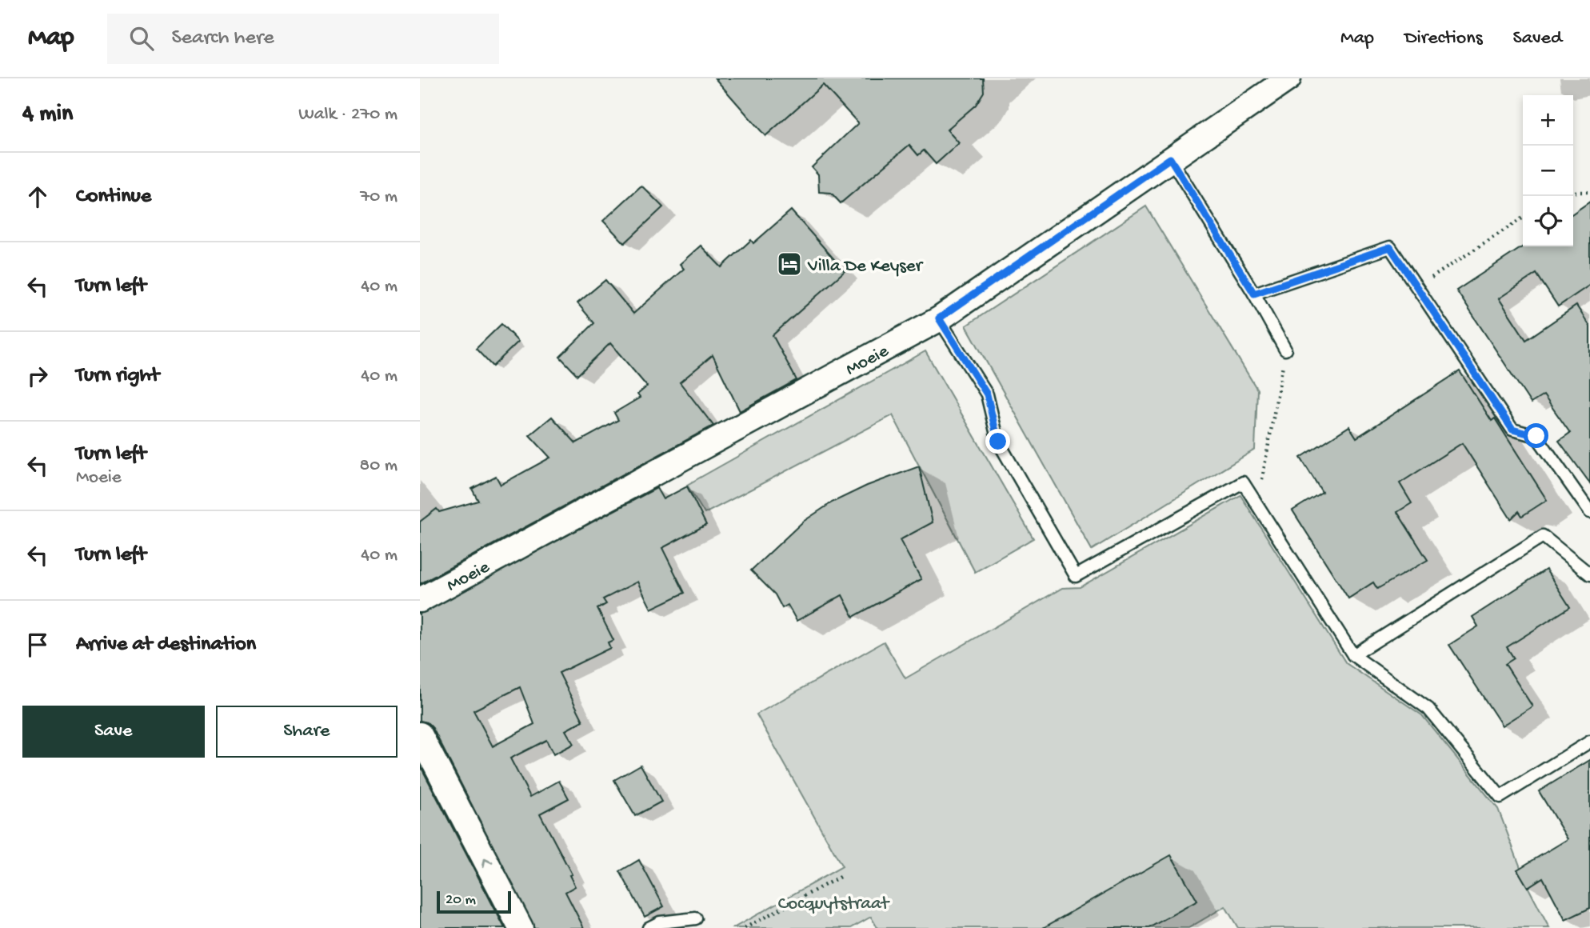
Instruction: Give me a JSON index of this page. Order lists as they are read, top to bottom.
{
  "streets": {
    "street": ["Moeie"]
  },
  "parks": ["Cocquytstraat"],
  "places": {
    "hotel": ["Villa De Keyser"]
  },
  "scale_bar": "20 m",
  "page": {
    "header": "Map",
    "search": "Search here",
    "nav": ["Map", "Directions", "Saved"],
    "heading": ["4 min", "Walk · 270 m"],
    "map_buttons": ["+", "−"],
    "list": [
      ["Continue", "70 m"],
      ["Turn left", "40 m"],
      ["Turn right", "40 m"],
      ["Turn left", "Moeie", "80 m"],
      ["Turn left", "40 m"],
      "Arrive at destination"
    ],
    "buttons": ["Save", "Share"],
    "scale": "20 m"
  }
}
